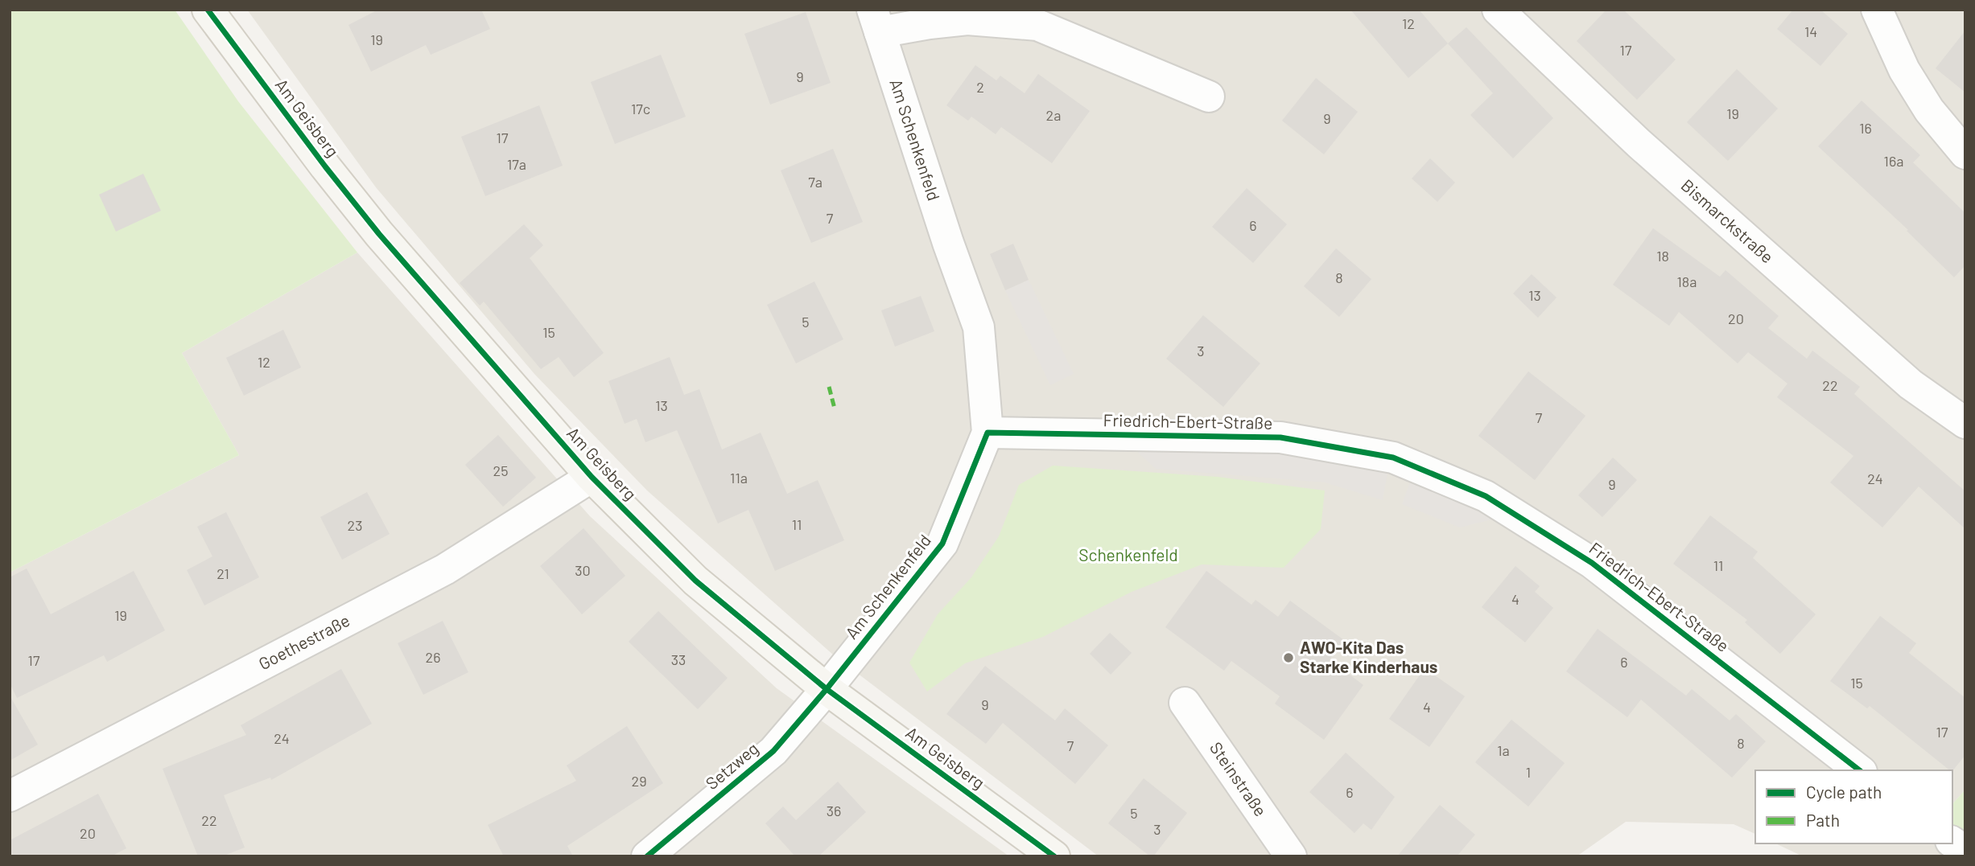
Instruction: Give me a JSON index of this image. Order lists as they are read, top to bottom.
{
  "streets": {
    "street": [
      "Am Geisberg",
      "Am Schenkenfeld",
      "Bismarckstraße",
      "Friedrich-Ebert-Straße",
      "Goethestraße",
      "Setzweg",
      "Steinstraße"
    ]
  },
  "crossings": [
    ["Am Geisberg", "Am Schenkenfeld"],
    ["Am Geisberg", "Goethestraße"],
    ["Am Geisberg", "Setzweg"],
    ["Am Schenkenfeld", "Friedrich-Ebert-Straße"],
    ["Am Schenkenfeld", "Setzweg"]
  ],
  "parks": ["Schenkenfeld"],
  "places": ["AWO-Kita Das Starke Kinderhaus"],
  "house_numbers": [
    "12",
    "14",
    "19",
    "17",
    "9",
    "2",
    "17c",
    "19",
    "2a",
    "9",
    "16",
    "17",
    "16a",
    "17a",
    "7a",
    "7",
    "6",
    "18",
    "8",
    "18a",
    "13",
    "20",
    "5",
    "15",
    "3",
    "12",
    "22",
    "13",
    "7",
    "25",
    "11a",
    "24",
    "9",
    "11",
    "23",
    "11",
    "30",
    "21",
    "4",
    "19",
    "26",
    "33",
    "17",
    "6",
    "15",
    "9",
    "4",
    "17",
    "24",
    "8",
    "7",
    "1a",
    "1",
    "29",
    "6",
    "36",
    "5",
    "22",
    "3",
    "20"
  ],
  "legend": ["Cycle path", "Path"]
}
